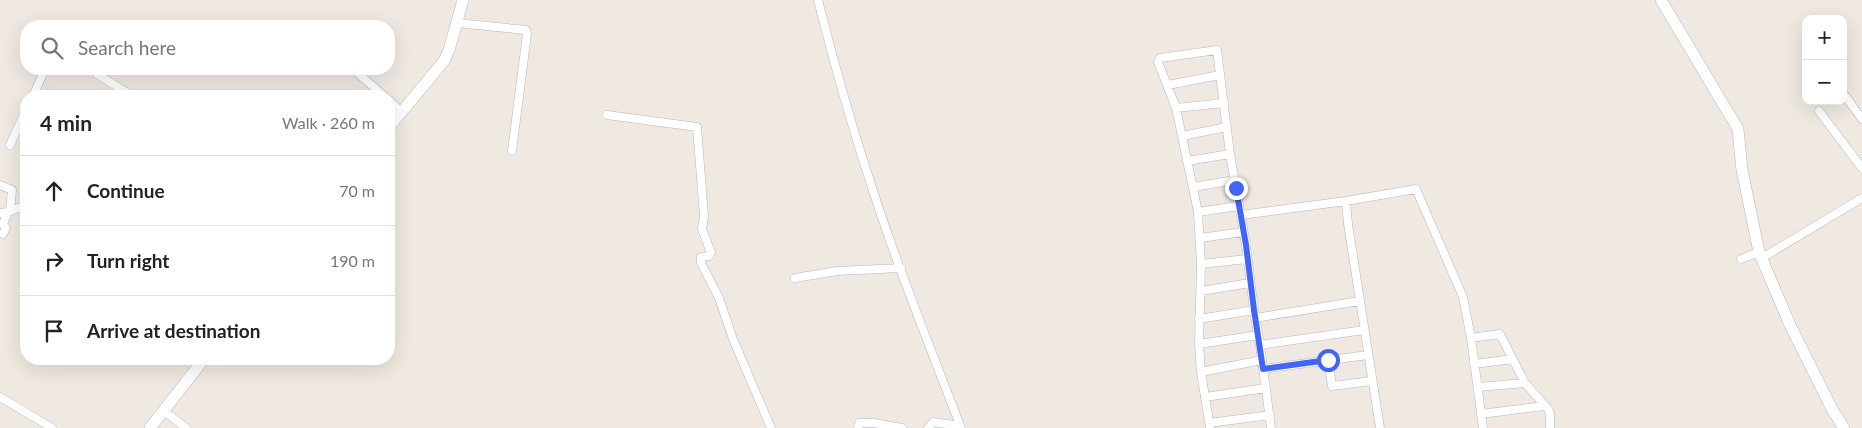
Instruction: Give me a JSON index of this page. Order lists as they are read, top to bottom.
{
  "page": {
    "map_buttons": ["+", "−"],
    "search": "Search here",
    "heading": ["4 min", "Walk · 260 m"],
    "list": [
      ["Continue", "70 m"],
      ["Turn right", "190 m"],
      "Arrive at destination"
    ]
  }
}
